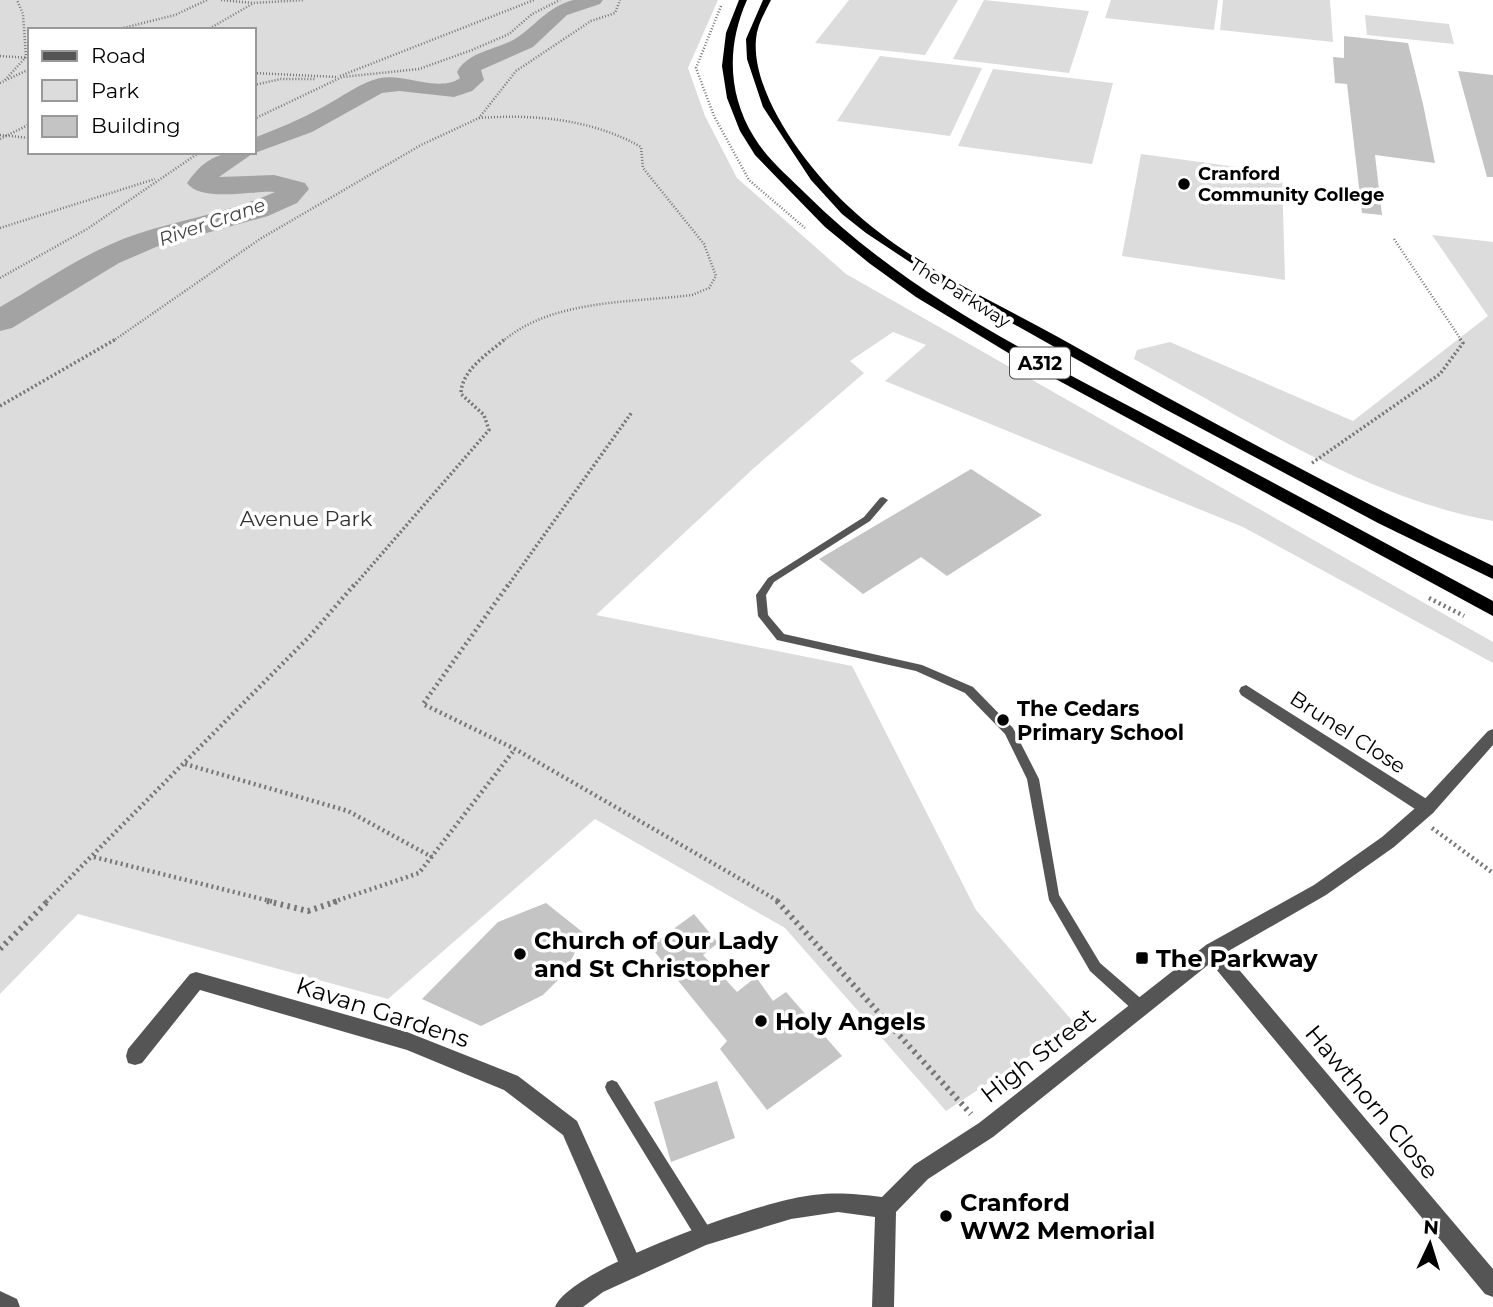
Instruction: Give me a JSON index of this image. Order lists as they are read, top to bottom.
{
  "streets": {
    "highway": ["The Parkway", "A312"],
    "street": [
      "Brunel Close",
      "Kavan Gardens",
      "High Street",
      "Hawthorn Close"
    ]
  },
  "crossings": [
    ["Brunel Close", "High Street"],
    ["High Street", "Hawthorn Close"]
  ],
  "water": ["River Crane"],
  "parks": ["Avenue Park"],
  "places": {
    "other": [
      "Cranford Community College",
      "The Cedars Primary School",
      "Church of Our Lady and St Christopher",
      "Holy Angels",
      "Cranford WW2 Memorial"
    ],
    "transit": ["The Parkway"]
  },
  "legend": ["Road", "Park", "Building"],
  "north": "top"
}
